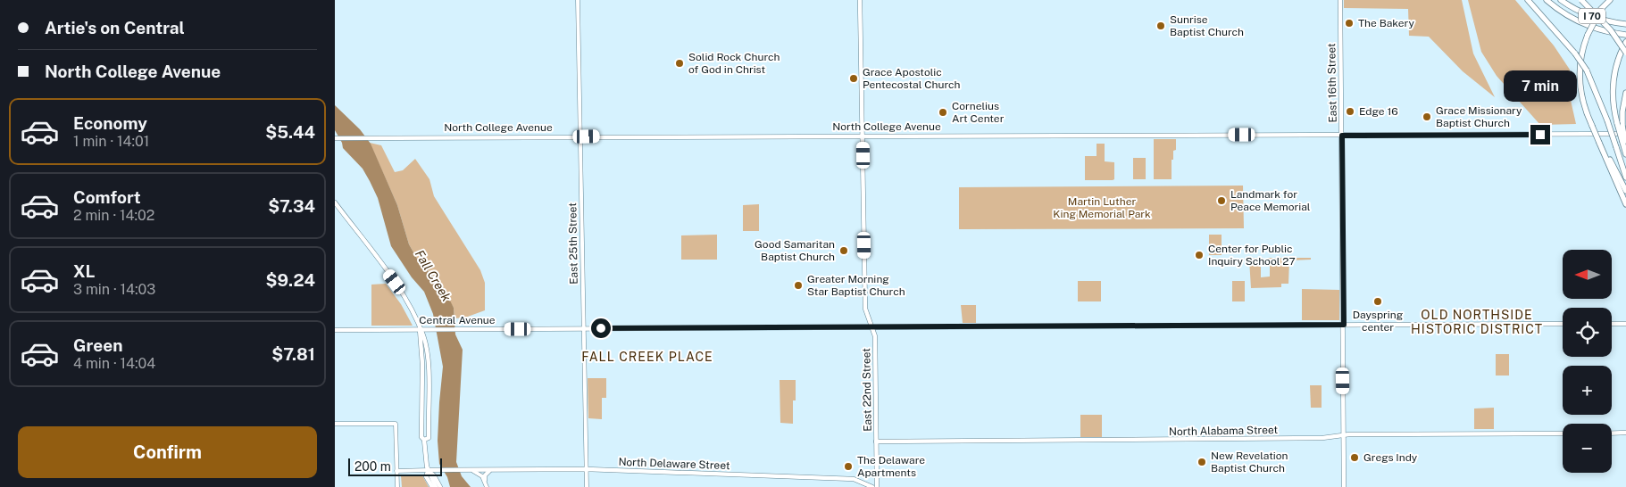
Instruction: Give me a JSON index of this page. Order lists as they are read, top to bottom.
{
  "streets": {
    "highway": ["I 70"],
    "main road": [
      "East 16th Street",
      "North College Avenue",
      "Central Avenue",
      "East 22nd Street",
      "North Alabama Street",
      "North Delaware Street"
    ],
    "street": ["East 25th Street"]
  },
  "crossings": [
    ["East 16th Street", "North College Avenue"],
    ["East 16th Street", "Central Avenue"],
    ["East 16th Street", "North Alabama Street"],
    ["North College Avenue", "East 25th Street"],
    ["North College Avenue", "East 22nd Street"],
    ["East 25th Street", "Central Avenue"],
    ["East 25th Street", "North Delaware Street"],
    ["Central Avenue", "East 22nd Street"],
    ["East 22nd Street", "North Alabama Street"]
  ],
  "districts": ["OLD NORTHSIDE HISTORIC DISTRICT", "FALL CREEK PLACE"],
  "water": ["Fall Creek"],
  "parks": ["Martin Luther King Memorial Park"],
  "places": [
    "The Bakery",
    "Sunrise Baptist Church",
    "Solid Rock Church of God in Christ",
    "Grace Apostolic Pentecostal Church",
    "Edge 16",
    "Cornelius Art Center",
    "Grace Missionary Baptist Church",
    "Landmark for Peace Memorial",
    "Good Samaritan Baptist Church",
    "Center for Public Inquiry School 27",
    "Greater Morning Star Baptist Church",
    "Dayspring center",
    "Gregs Indy",
    "New Revelation Baptist Church",
    "The Delaware Apartments"
  ],
  "scale_bar": "200 m",
  "north": "left",
  "page": {
    "banner": ["Artie's on Central", "North College Avenue"],
    "bubble": "7 min",
    "list": [
      {
        "name": "Economy",
        "note": "1 min · 14:01",
        "value": "$5.44"
      },
      {
        "name": "Comfort",
        "note": "2 min · 14:02",
        "value": "$7.34"
      },
      {
        "name": "XL",
        "note": "3 min · 14:03",
        "value": "$9.24"
      },
      {
        "name": "Green",
        "note": "4 min · 14:04",
        "value": "$7.81"
      }
    ],
    "map_buttons": ["+", "−"],
    "buttons": "Confirm",
    "scale": "200 m"
  }
}
